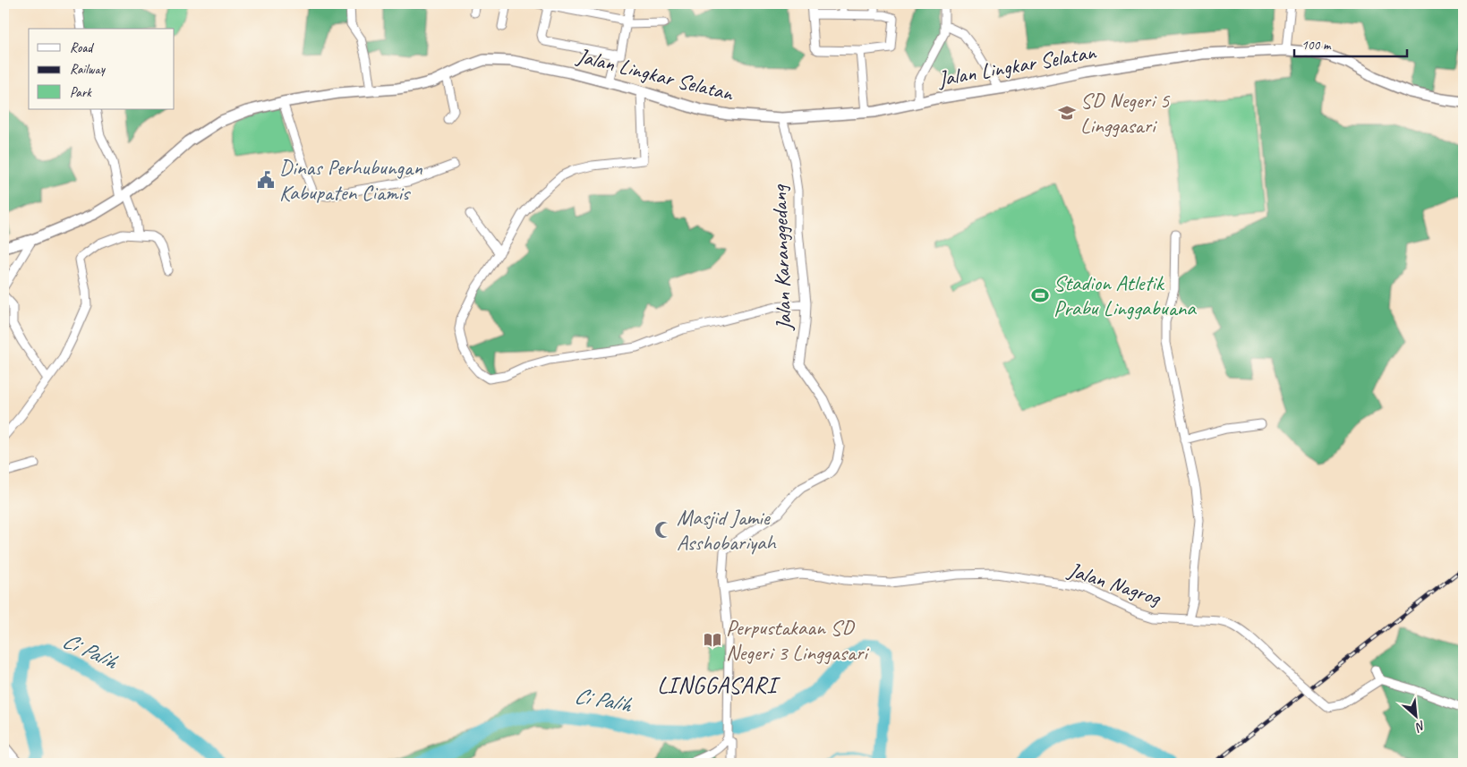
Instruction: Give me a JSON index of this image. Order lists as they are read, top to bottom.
{
  "streets": {
    "street": ["Jalan Lingkar Selatan", "Jalan Karanggedang", "Jalan Nagrog"]
  },
  "crossings": [
    ["Jalan Lingkar Selatan", "Jalan Karanggedang"],
    ["Jalan Karanggedang", "Jalan Nagrog"]
  ],
  "districts": ["LINGGASARI"],
  "water": ["Ci Palih"],
  "places": {
    "school or university": ["SD Negeri 5 Linggasari"],
    "public building": ["Dinas Perhubungan Kabupaten Ciamis"],
    "sports": ["Stadion Atletik Prabu Linggabuana"],
    "mosque": ["Masjid Jamie Asshobariyah"],
    "library": ["Perpustakaan SD Negeri 3 Linggasari"]
  },
  "legend": ["Road", "Railway", "Park"],
  "scale_bar": "100 m",
  "north": "bottom right"
}
